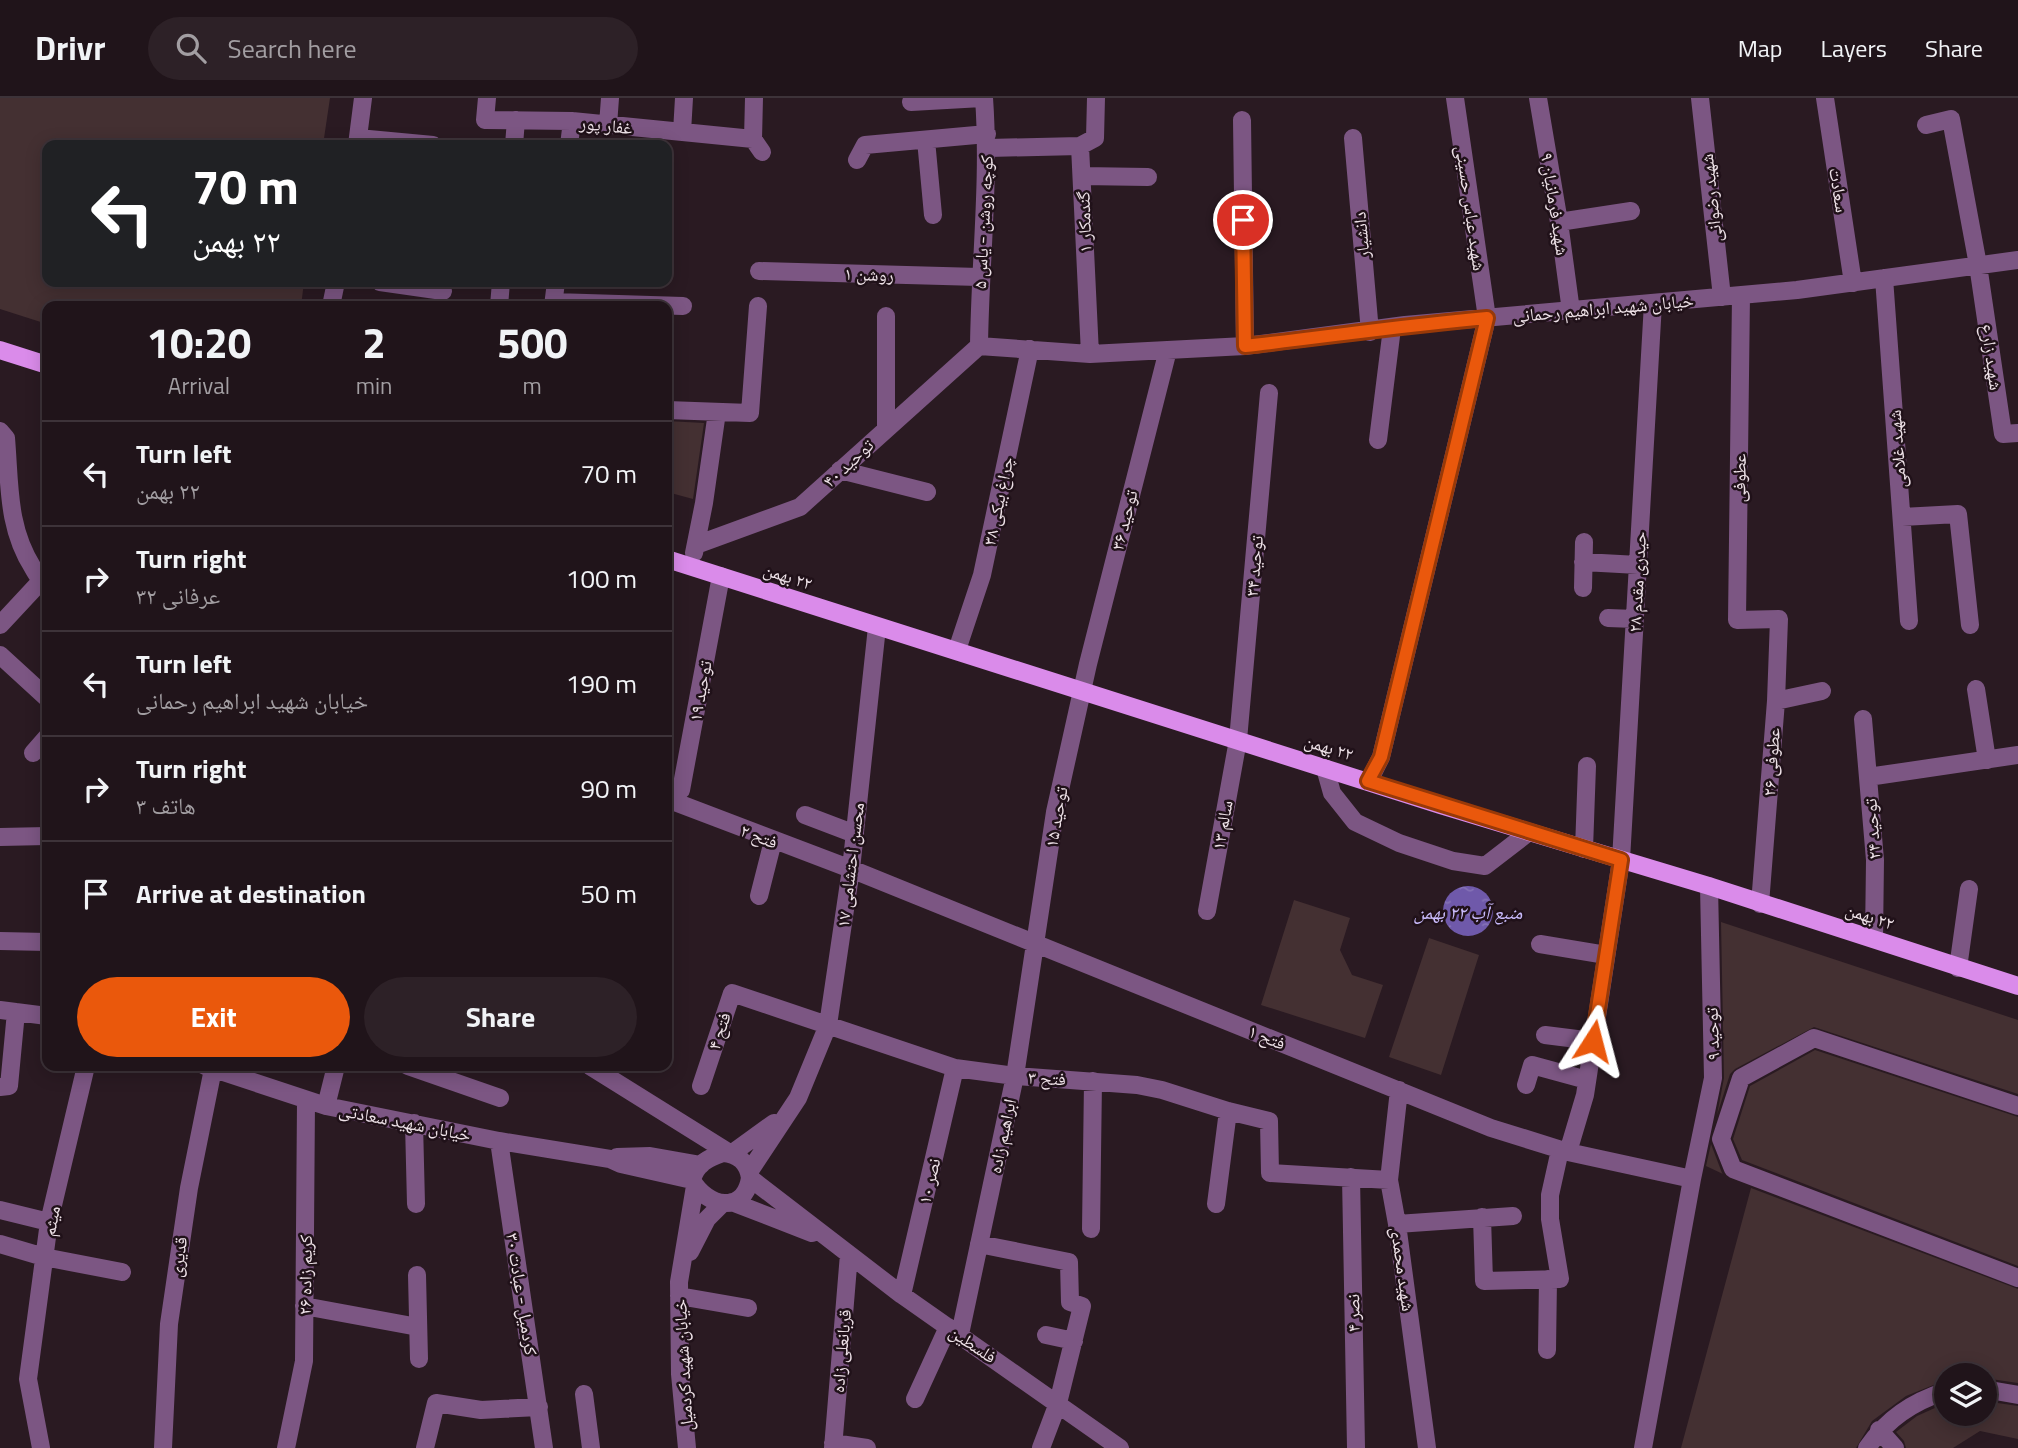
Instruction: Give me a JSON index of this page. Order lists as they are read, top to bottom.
{
  "streets": {
    "main road": ["٢٢ بهمن"],
    "street": [
      "غفار پور",
      "سعادت",
      "شهید رضوانی",
      "شهید فرمانیان ۹",
      "شهید عباس حسینی",
      "کوچه روشن - یاس ۵",
      "گندمکار ۱",
      "دانشیار",
      "روشن ۱",
      "خیابان شهید ابراهیم رحمانی",
      "شهید زارع",
      "شهید غلامی",
      "توحید ۴۰",
      "عطوفی",
      "چراغ بیکی ۳۸",
      "توحید ۳۶",
      "توحید ۳۴",
      "حیدری مقدم ۲۸",
      "توحید ۱۹",
      "عطوفی ۲۶",
      "توحید ۱۵",
      "سالم ۱۳",
      "توحید ۲۴",
      "فتح ۲",
      "محسن احتشامی ۱۷",
      "فتح ۴",
      "توحید ۹",
      "فتح ۱",
      "فتح ۳",
      "خیابان شهید سعادتی",
      "ابراهیم زاده",
      "نصر ۱۰",
      "میثم",
      "قدیری",
      "شهید محمدی",
      "کریم زاده ۲۶",
      "کردمیل - عبادت ۳۰",
      "نصر ۴",
      "فلسطین",
      "قربانعلی زاده",
      "خیابان شهید کردمیل"
    ]
  },
  "crossings": [
    ["سعادت", "خیابان شهید ابراهیم رحمانی"],
    ["شهید رضوانی", "خیابان شهید ابراهیم رحمانی"],
    ["شهید فرمانیان ۹", "خیابان شهید ابراهیم رحمانی"],
    ["شهید عباس حسینی", "خیابان شهید ابراهیم رحمانی"],
    ["کوچه روشن - یاس ۵", "روشن ۱"],
    ["کوچه روشن - یاس ۵", "خیابان شهید ابراهیم رحمانی"],
    ["کوچه روشن - یاس ۵", "توحید ۴۰"],
    ["گندمکار ۱", "خیابان شهید ابراهیم رحمانی"],
    ["دانشیار", "خیابان شهید ابراهیم رحمانی"],
    ["خیابان شهید ابراهیم رحمانی", "شهید زارع"],
    ["خیابان شهید ابراهیم رحمانی", "شهید غلامی"],
    ["خیابان شهید ابراهیم رحمانی", "توحید ۴۰"],
    ["خیابان شهید ابراهیم رحمانی", "عطوفی"],
    ["خیابان شهید ابراهیم رحمانی", "چراغ بیکی ۳۸"],
    ["خیابان شهید ابراهیم رحمانی", "توحید ۳۶"],
    ["خیابان شهید ابراهیم رحمانی", "حیدری مقدم ۲۸"],
    ["عطوفی", "عطوفی ۲۶"],
    ["چراغ بیکی ۳۸", "٢٢ بهمن"],
    ["توحید ۳۶", "٢٢ بهمن"],
    ["توحید ۳۶", "توحید ۱۵"],
    ["توحید ۳۴", "٢٢ بهمن"],
    ["توحید ۳۴", "سالم ۱۳"],
    ["٢٢ بهمن", "حیدری مقدم ۲۸"],
    ["٢٢ بهمن", "توحید ۱۹"],
    ["٢٢ بهمن", "عطوفی ۲۶"],
    ["٢٢ بهمن", "توحید ۱۵"],
    ["٢٢ بهمن", "سالم ۱۳"],
    ["٢٢ بهمن", "توحید ۲۴"],
    ["٢٢ بهمن", "محسن احتشامی ۱۷"],
    ["٢٢ بهمن", "توحید ۹"],
    ["حیدری مقدم ۲۸", "فتح ۱"],
    ["توحید ۱۵", "فتح ۱"],
    ["توحید ۱۵", "ابراهیم زاده"],
    ["فتح ۲", "محسن احتشامی ۱۷"],
    ["فتح ۲", "فتح ۱"],
    ["محسن احتشامی ۱۷", "فتح ۴"],
    ["محسن احتشامی ۱۷", "فتح ۱"],
    ["محسن احتشامی ۱۷", "فتح ۳"],
    ["محسن احتشامی ۱۷", "خیابان شهید سعادتی"],
    ["فتح ۴", "فتح ۳"],
    ["توحید ۹", "فتح ۱"],
    ["فتح ۱", "ابراهیم زاده"],
    ["فتح ۱", "شهید محمدی"],
    ["فتح ۳", "ابراهیم زاده"],
    ["فتح ۳", "نصر ۱۰"],
    ["فتح ۳", "نصر ۴"],
    ["خیابان شهید سعادتی", "کریم زاده ۲۶"],
    ["خیابان شهید سعادتی", "کردمیل - عبادت ۳۰"],
    ["ابراهیم زاده", "فلسطین"],
    ["نصر ۱۰", "فلسطین"],
    ["فلسطین", "قربانعلی زاده"]
  ],
  "water": ["منبع آب ۲۲ بهمن"],
  "page": {
    "header": "Drivr",
    "search": "Search here",
    "nav": ["Map", "Layers", "Share"],
    "turn": ["70 m", "٢٢ بهمن"],
    "eta": [
      "10:20",
      "Arrival",
      "2",
      "min",
      "500",
      "m"
    ],
    "list": [
      {
        "name": "Turn left",
        "note": "٢٢ بهمن",
        "value": "70 m"
      },
      {
        "name": "Turn right",
        "note": "عرفانی ۳۲",
        "value": "100 m"
      },
      {
        "name": "Turn left",
        "note": "خیابان شهید ابراهیم رحمانی",
        "value": "190 m"
      },
      {
        "name": "Turn right",
        "note": "هاتف ۳",
        "value": "90 m"
      },
      {
        "name": "Arrive at destination",
        "value": "50 m"
      }
    ],
    "buttons": ["Exit", "Share"]
  }
}
